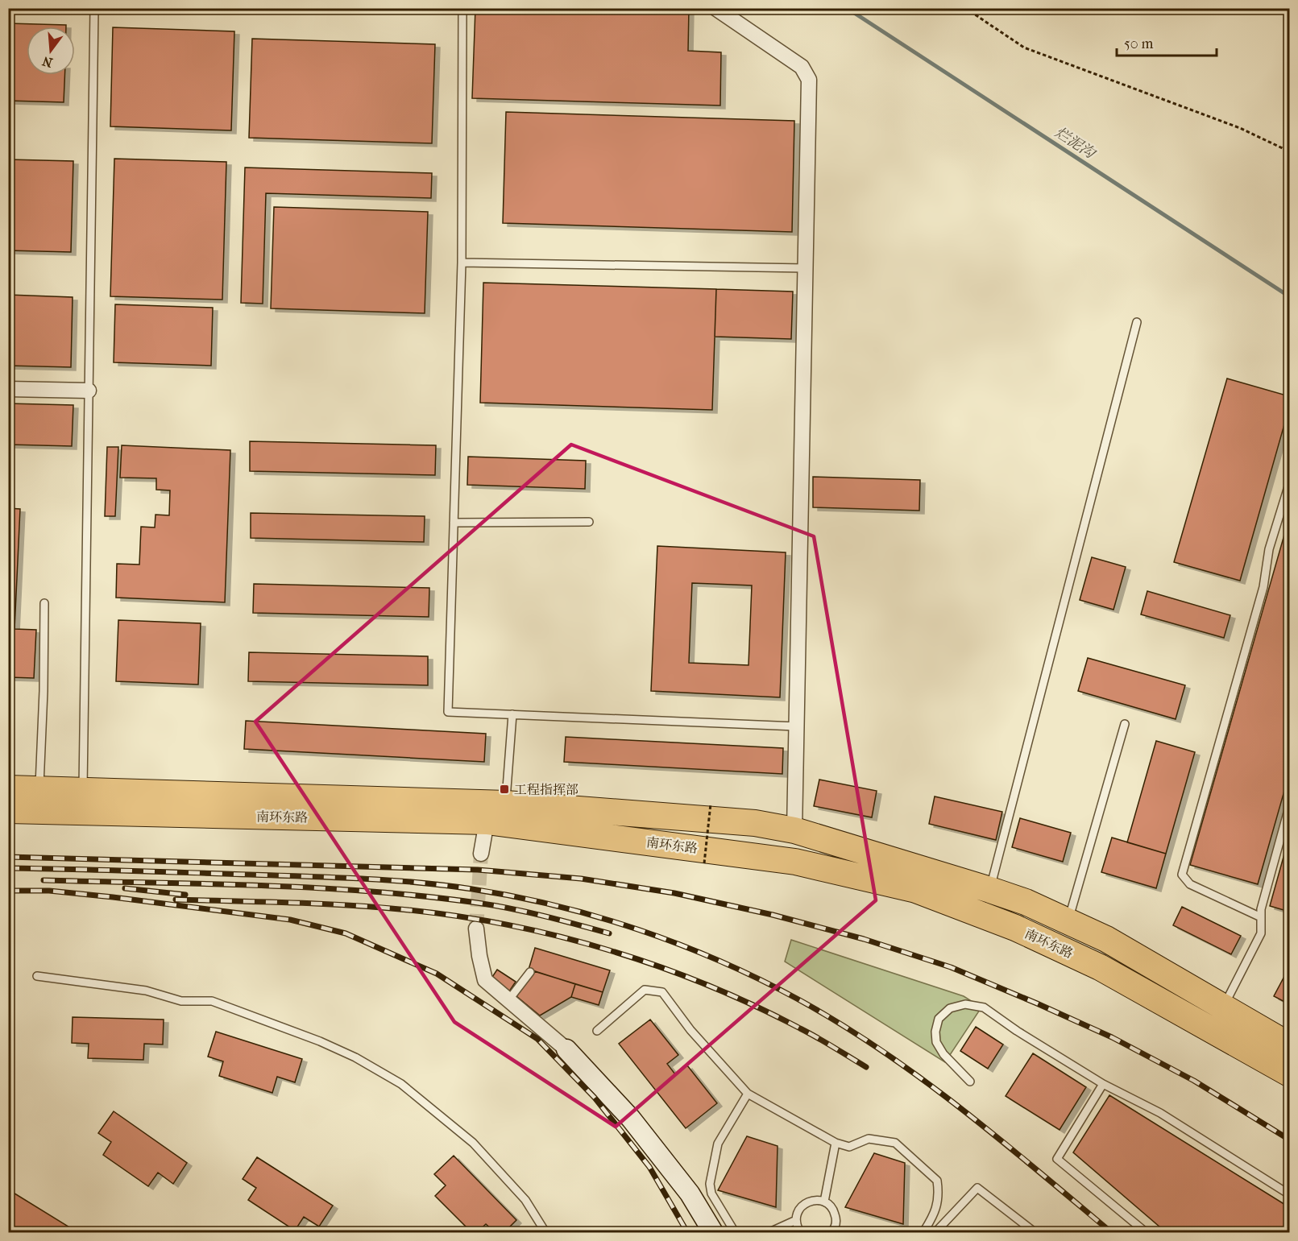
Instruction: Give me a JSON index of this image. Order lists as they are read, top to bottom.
{
  "streets": {
    "highway": ["南环东路"]
  },
  "water": ["烂泥沟"],
  "places": {
    "transit": ["工程指挥部"]
  },
  "scale_bar": "50 m",
  "north": "bottom"
}
